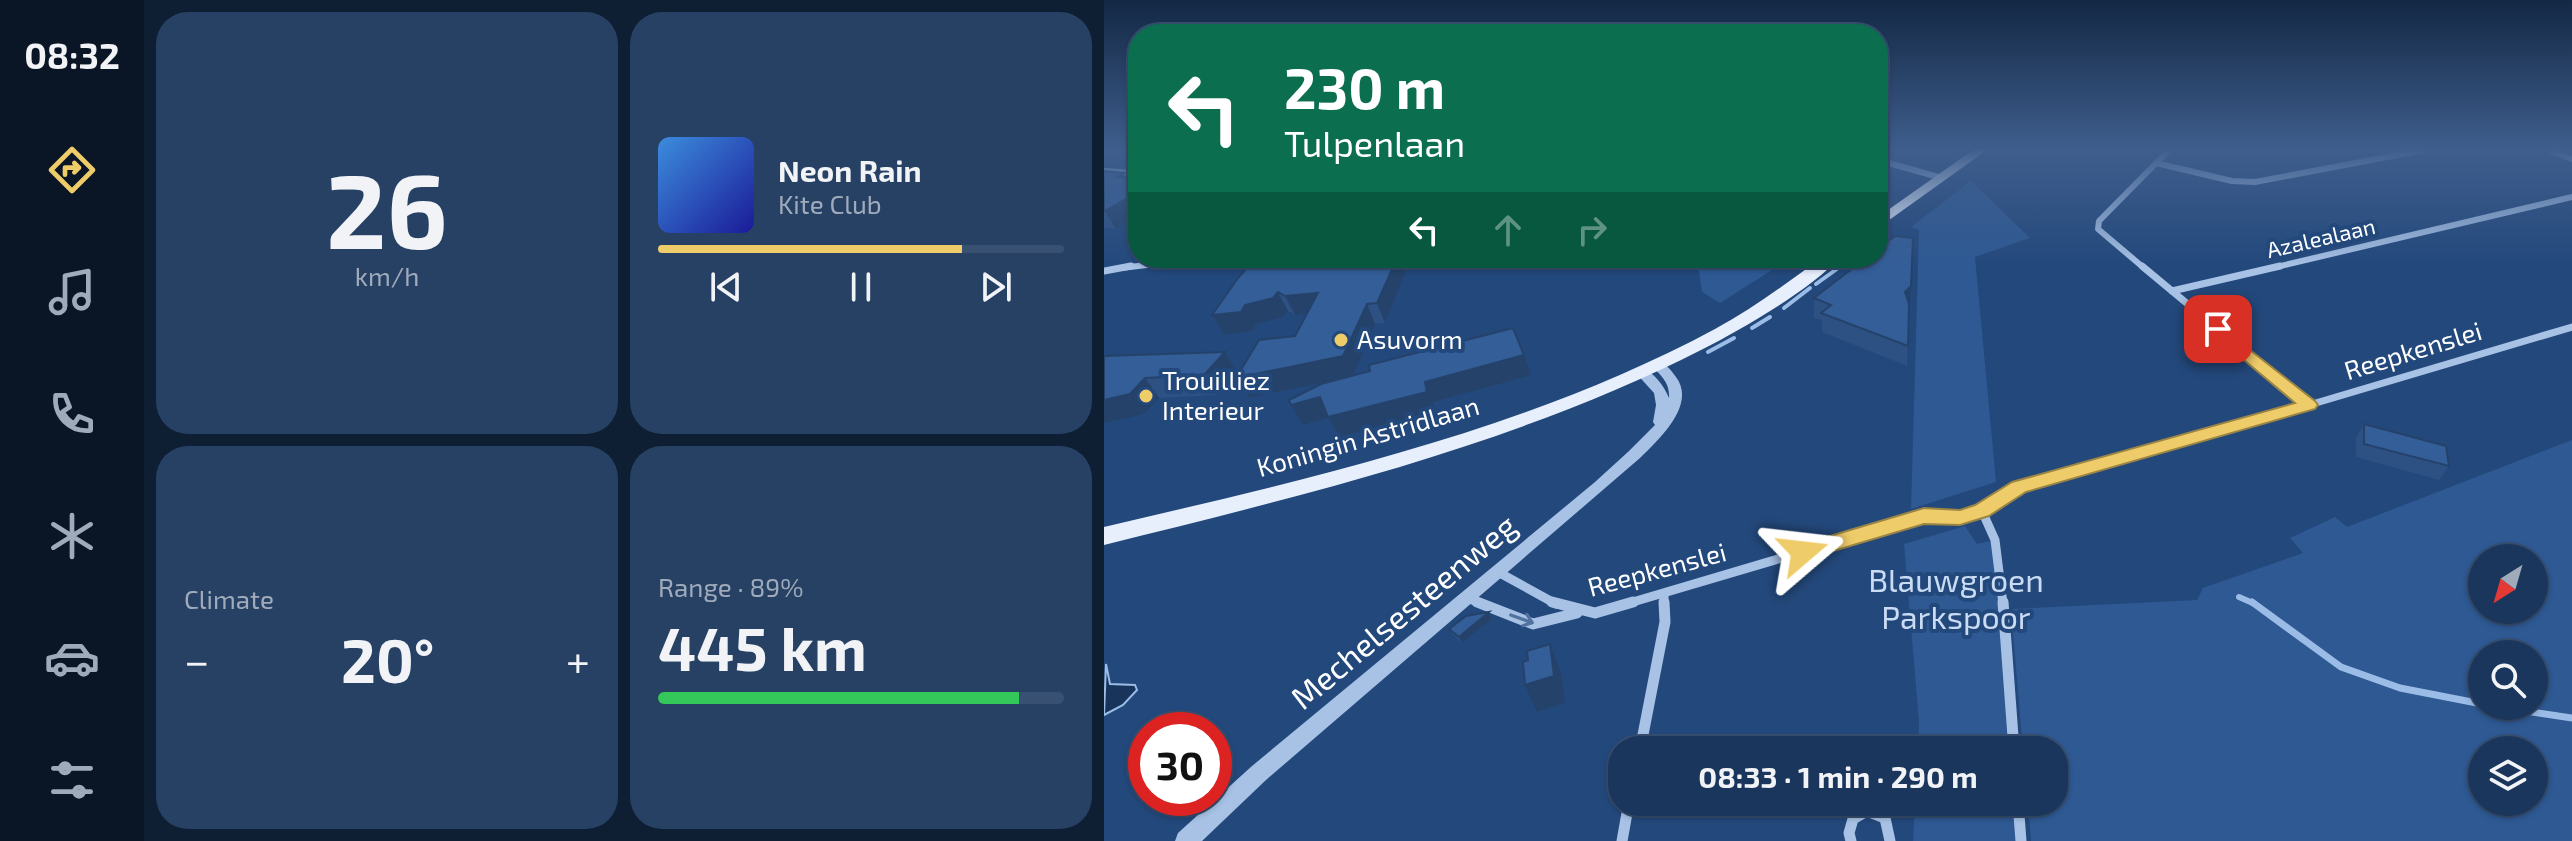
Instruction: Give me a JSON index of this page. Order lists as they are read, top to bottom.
{
  "streets": {
    "main road": ["Koningin Astridlaan"],
    "street": ["Azalealaan", "Reepkenslei", "Mechelsesteenweg"]
  },
  "crossings": [
    ["Reepkenslei", "Mechelsesteenweg"],
    ["Koningin Astridlaan", "Mechelsesteenweg"]
  ],
  "parks": ["Blauwgroen Parkspoor"],
  "places": ["Asuvorm", "Trouilliez Interieur"],
  "north": "bottom left",
  "page": {
    "tabs": "08:32",
    "tile": [
      ["26", "km/h"],
      "Climate",
      ["Range · 89%", "445 km"]
    ],
    "turn": ["230 m", "Tulpenlaan"],
    "song": ["Neon Rain", "Kite Club"],
    "heat": ["−", "20°", "+"],
    "limit": "30",
    "trip": "08:33 · 1 min · 290 m"
  }
}
